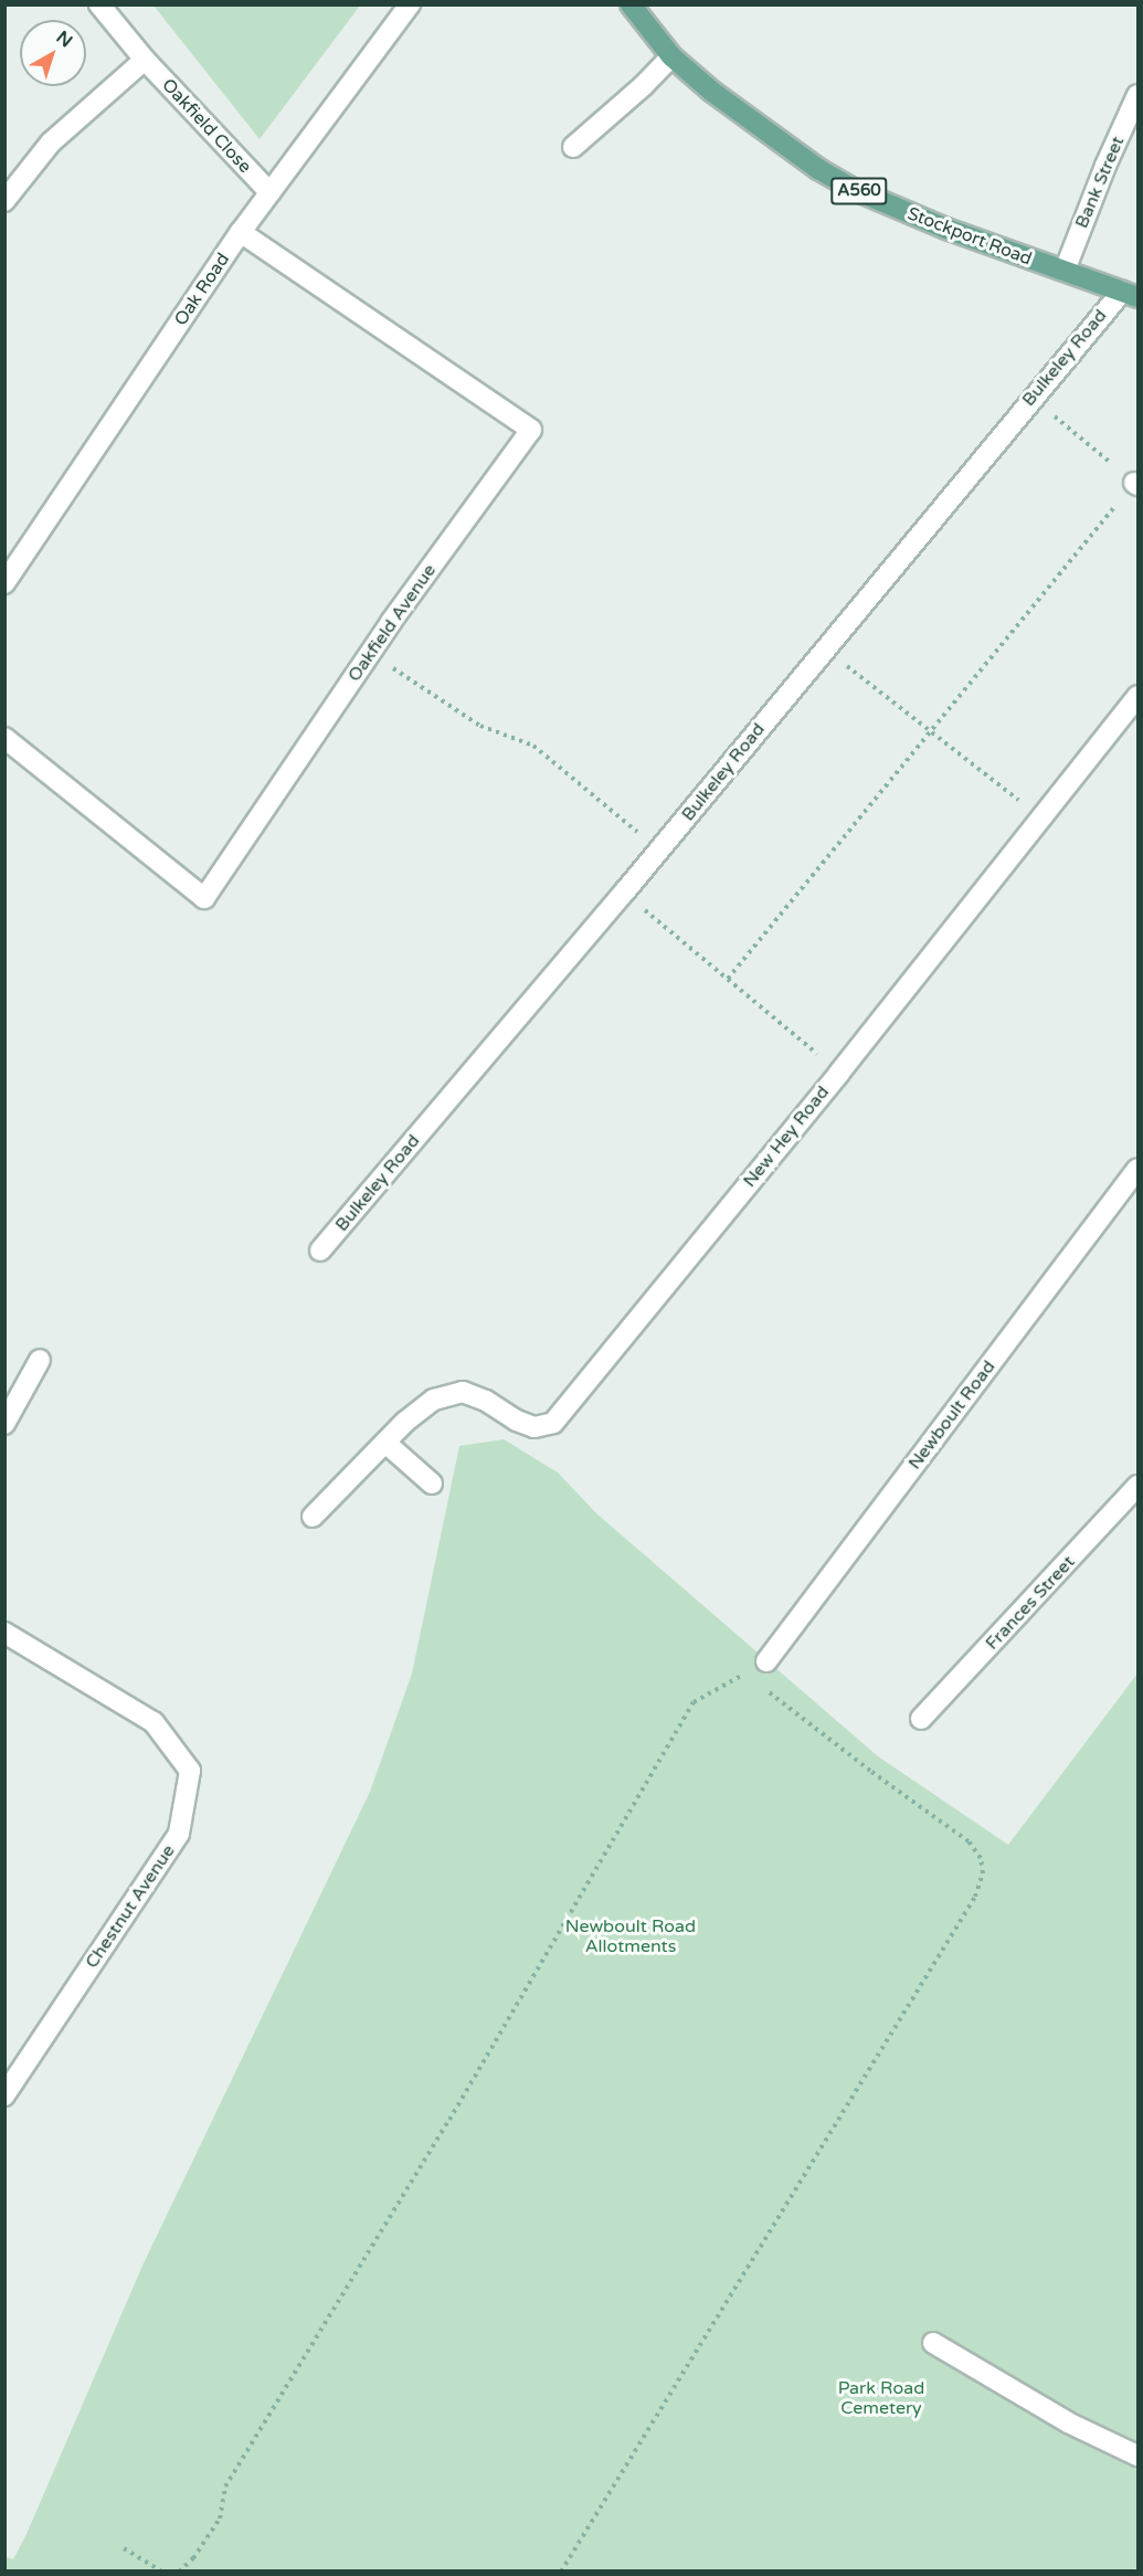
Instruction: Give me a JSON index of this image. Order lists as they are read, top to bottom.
{
  "streets": {
    "main road": ["A560", "Stockport Road"],
    "street": [
      "Oakfield Close",
      "Bank Street",
      "Oak Road",
      "Bulkeley Road",
      "Oakfield Avenue",
      "New Hey Road",
      "Newboult Road",
      "Frances Street",
      "Chestnut Avenue"
    ]
  },
  "crossings": [
    ["Oakfield Close", "Oak Road"],
    ["Bank Street", "Stockport Road"],
    ["Stockport Road", "Bulkeley Road"],
    ["Oak Road", "Oakfield Avenue"]
  ],
  "parks": ["Newboult Road Allotments", "Park Road Cemetery"],
  "north": "top right"
}
